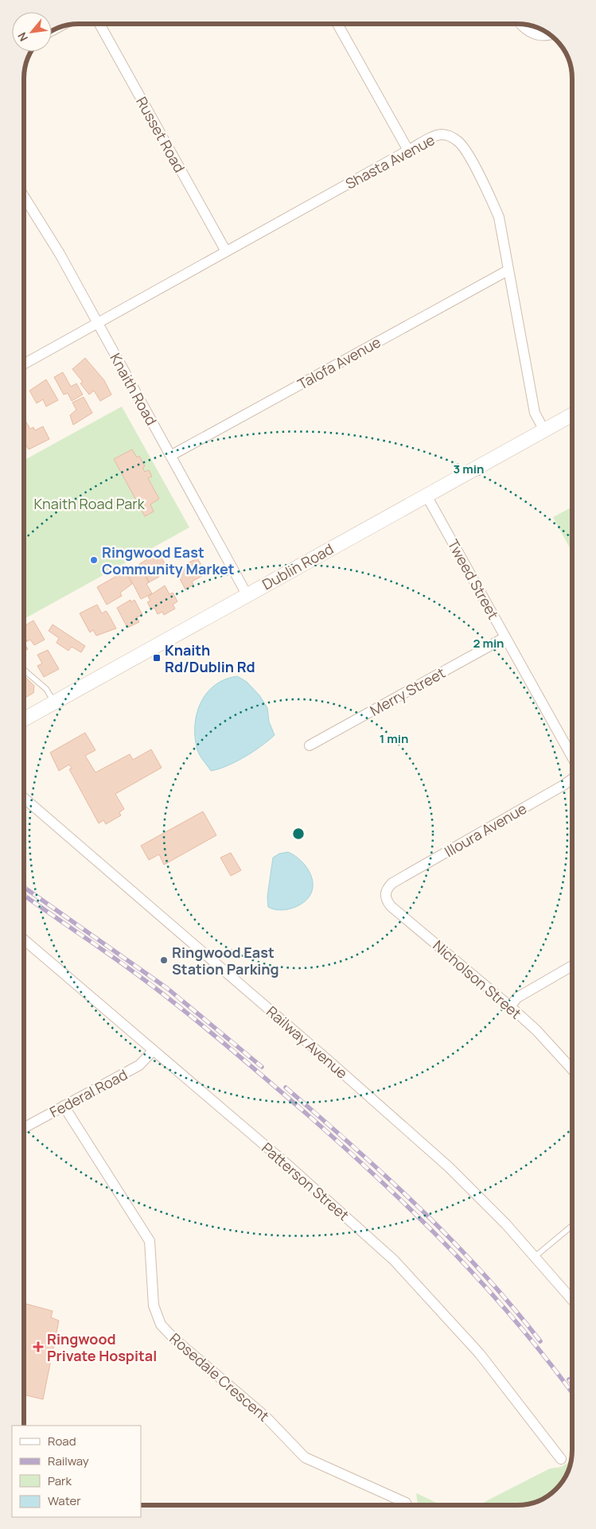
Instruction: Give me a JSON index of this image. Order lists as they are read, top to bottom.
{
  "streets": {
    "main road": ["Dublin Road"],
    "street": [
      "Russet Road",
      "Shasta Avenue",
      "Talofa Avenue",
      "Knaith Road",
      "Tweed Street",
      "Merry Street",
      "Illoura Avenue",
      "Nicholson Street",
      "Railway Avenue",
      "Federal Road",
      "Patterson Street",
      "Rosedale Crescent"
    ]
  },
  "crossings": [
    ["Russet Road", "Shasta Avenue"],
    ["Shasta Avenue", "Talofa Avenue"],
    ["Shasta Avenue", "Knaith Road"],
    ["Shasta Avenue", "Dublin Road"],
    ["Talofa Avenue", "Knaith Road"],
    ["Knaith Road", "Dublin Road"],
    ["Dublin Road", "Tweed Street"],
    ["Tweed Street", "Merry Street"],
    ["Illoura Avenue", "Nicholson Street"],
    ["Federal Road", "Patterson Street"],
    ["Federal Road", "Rosedale Crescent"]
  ],
  "parks": ["Knaith Road Park"],
  "places": {
    "other": ["Ringwood East Community Market", "Ringwood East Station Parking"],
    "transit": ["Knaith Rd/Dublin Rd"],
    "health": ["Ringwood Private Hospital"]
  },
  "legend": [
    "Road",
    "Railway",
    "Park",
    "Water"
  ],
  "north": "bottom left",
  "rings": ["3 min", "2 min", "1 min"]
}
